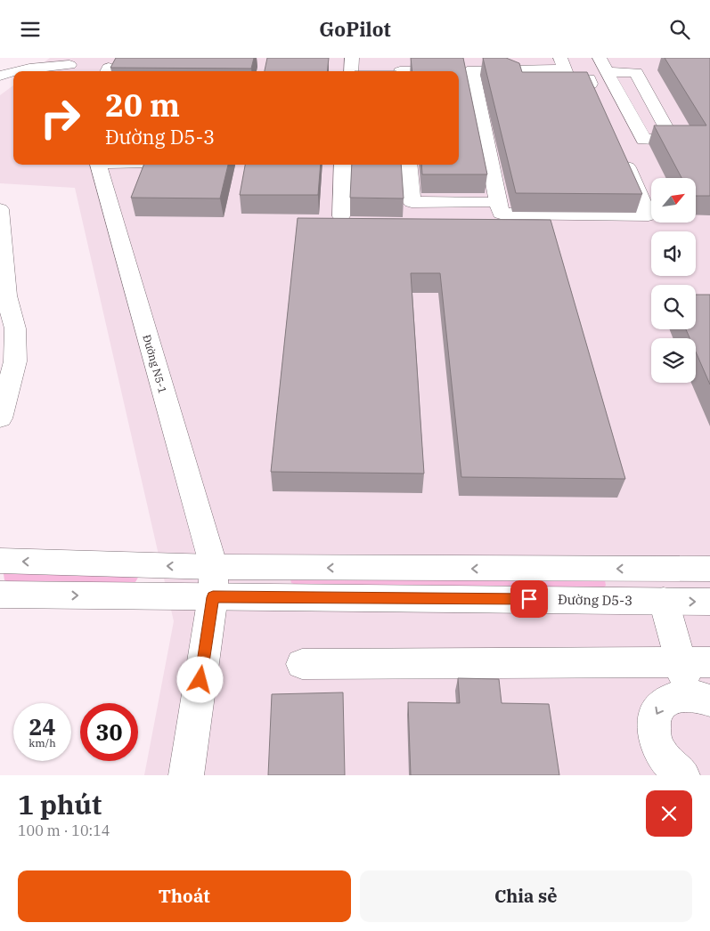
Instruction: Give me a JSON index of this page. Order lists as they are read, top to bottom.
{
  "streets": {
    "street": ["Đường N5-1", "Đường D5-3"]
  },
  "crossings": [
    ["Đường N5-1", "Đường D5-3"]
  ],
  "north": "top right",
  "page": {
    "header": "GoPilot",
    "turn": ["20 m", "Đường D5-3"],
    "speed": "24 km/h",
    "limit": "30",
    "heading": ["1 phút", "100 m · 10:14"],
    "buttons": ["Thoát", "Chia sẻ"]
  }
}
